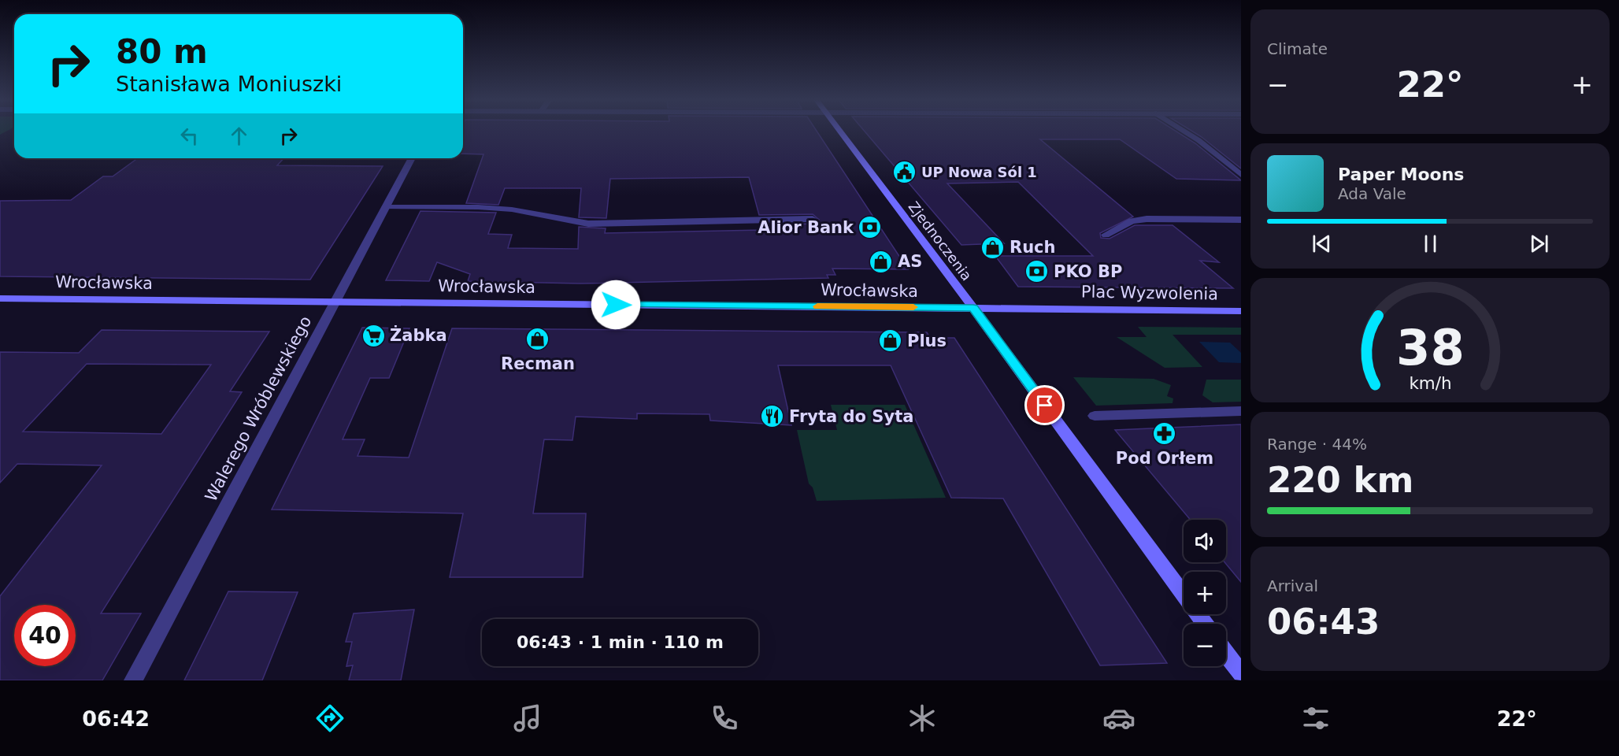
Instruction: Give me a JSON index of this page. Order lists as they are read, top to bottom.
{
  "streets": {
    "street": [
      "Zjednoczenia",
      "Wrocławska",
      "Plac Wyzwolenia",
      "Walerego Wróblewskiego"
    ]
  },
  "crossings": [
    ["Zjednoczenia", "Wrocławska"],
    ["Zjednoczenia", "Plac Wyzwolenia"],
    ["Wrocławska", "Plac Wyzwolenia"],
    ["Wrocławska", "Walerego Wróblewskiego"]
  ],
  "places": {
    "public building": ["UP Nowa Sól 1"],
    "bank": ["Alior Bank", "PKO BP"],
    "shop": [
      "Ruch",
      "AS",
      "Recman",
      "Plus"
    ],
    "supermarket": ["Żabka"],
    "restaurant": ["Fryta do Syta"],
    "pharmacy": ["Pod Orłem"]
  },
  "page": {
    "tile": [
      "Climate",
      ["Range · 44%", "220 km"],
      ["Arrival", "06:43"]
    ],
    "turn": ["80 m", "Stanisława Moniuszki"],
    "heat": ["−", "22°", "+"],
    "song": ["Paper Moons", "Ada Vale"],
    "map_buttons": ["+", "−"],
    "limit": "40",
    "trip": "06:43 · 1 min · 110 m",
    "tabs": ["06:42", "22°"],
    "gauge": ["38", "km/h"]
  }
}
